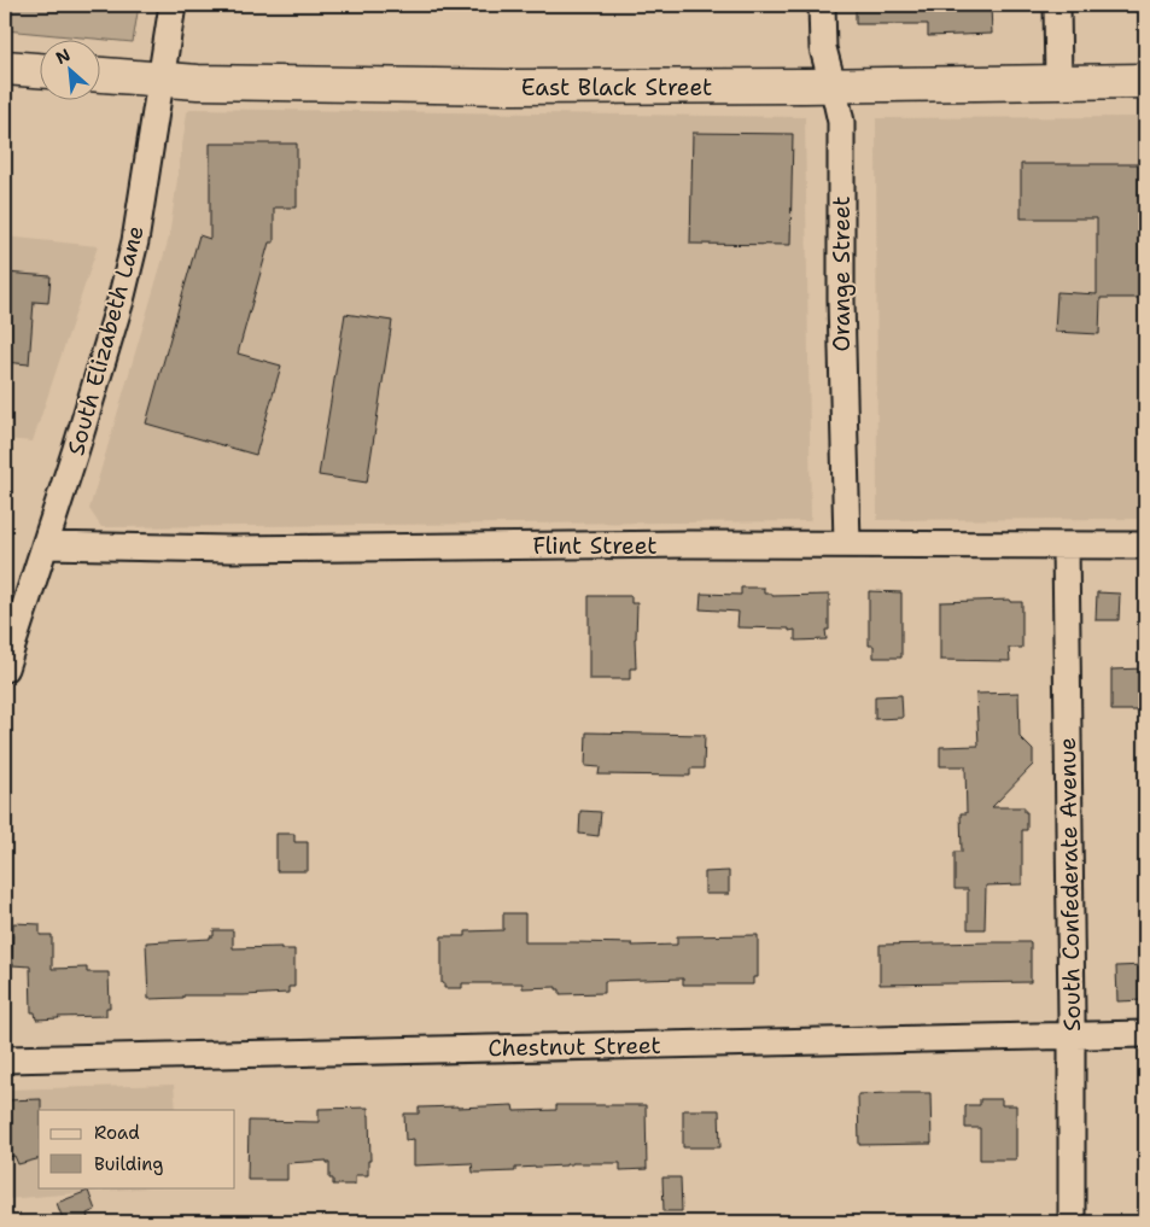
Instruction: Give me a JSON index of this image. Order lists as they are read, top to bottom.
{
  "streets": {
    "main road": ["East Black Street"],
    "street": [
      "Orange Street",
      "South Elizabeth Lane",
      "Flint Street",
      "South Confederate Avenue",
      "Chestnut Street"
    ]
  },
  "crossings": [
    ["East Black Street", "Orange Street"],
    ["East Black Street", "South Elizabeth Lane"],
    ["Orange Street", "Flint Street"],
    ["South Elizabeth Lane", "Flint Street"],
    ["Flint Street", "South Confederate Avenue"],
    ["South Confederate Avenue", "Chestnut Street"]
  ],
  "legend": ["Road", "Building"],
  "north": "top left"
}
